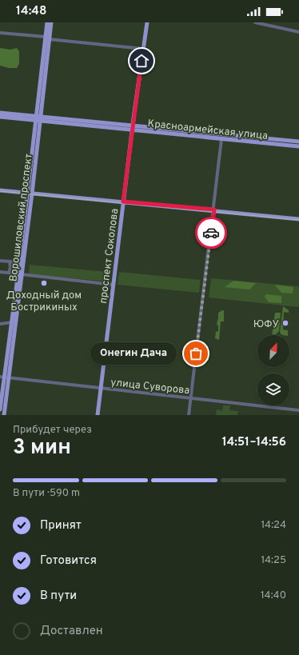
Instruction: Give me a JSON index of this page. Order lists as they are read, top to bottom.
{
  "streets": {
    "main road": ["Красноармейская улица", "Ворошиловский проспект", "проспект Соколова"],
    "street": ["улица Суворова"]
  },
  "crossings": [
    ["Красноармейская улица", "Ворошиловский проспект"],
    ["Красноармейская улица", "проспект Соколова"],
    ["Ворошиловский проспект", "улица Суворова"],
    ["проспект Соколова", "улица Суворова"]
  ],
  "places": ["Доходный дом Бострикиных", "ЮФУ", "Онегин Дача"],
  "north": "top right",
  "page": {
    "status": "14:48",
    "bubble": "Онегин Дача",
    "heading": ["3 мин", "Прибудет через", "14:51–14:56"],
    "bar": "В пути · 590 m",
    "list": [
      ["Принят", "14:24"],
      ["Готовится", "14:25"],
      ["В пути", "14:40"],
      "Доставлен"
    ]
  }
}
